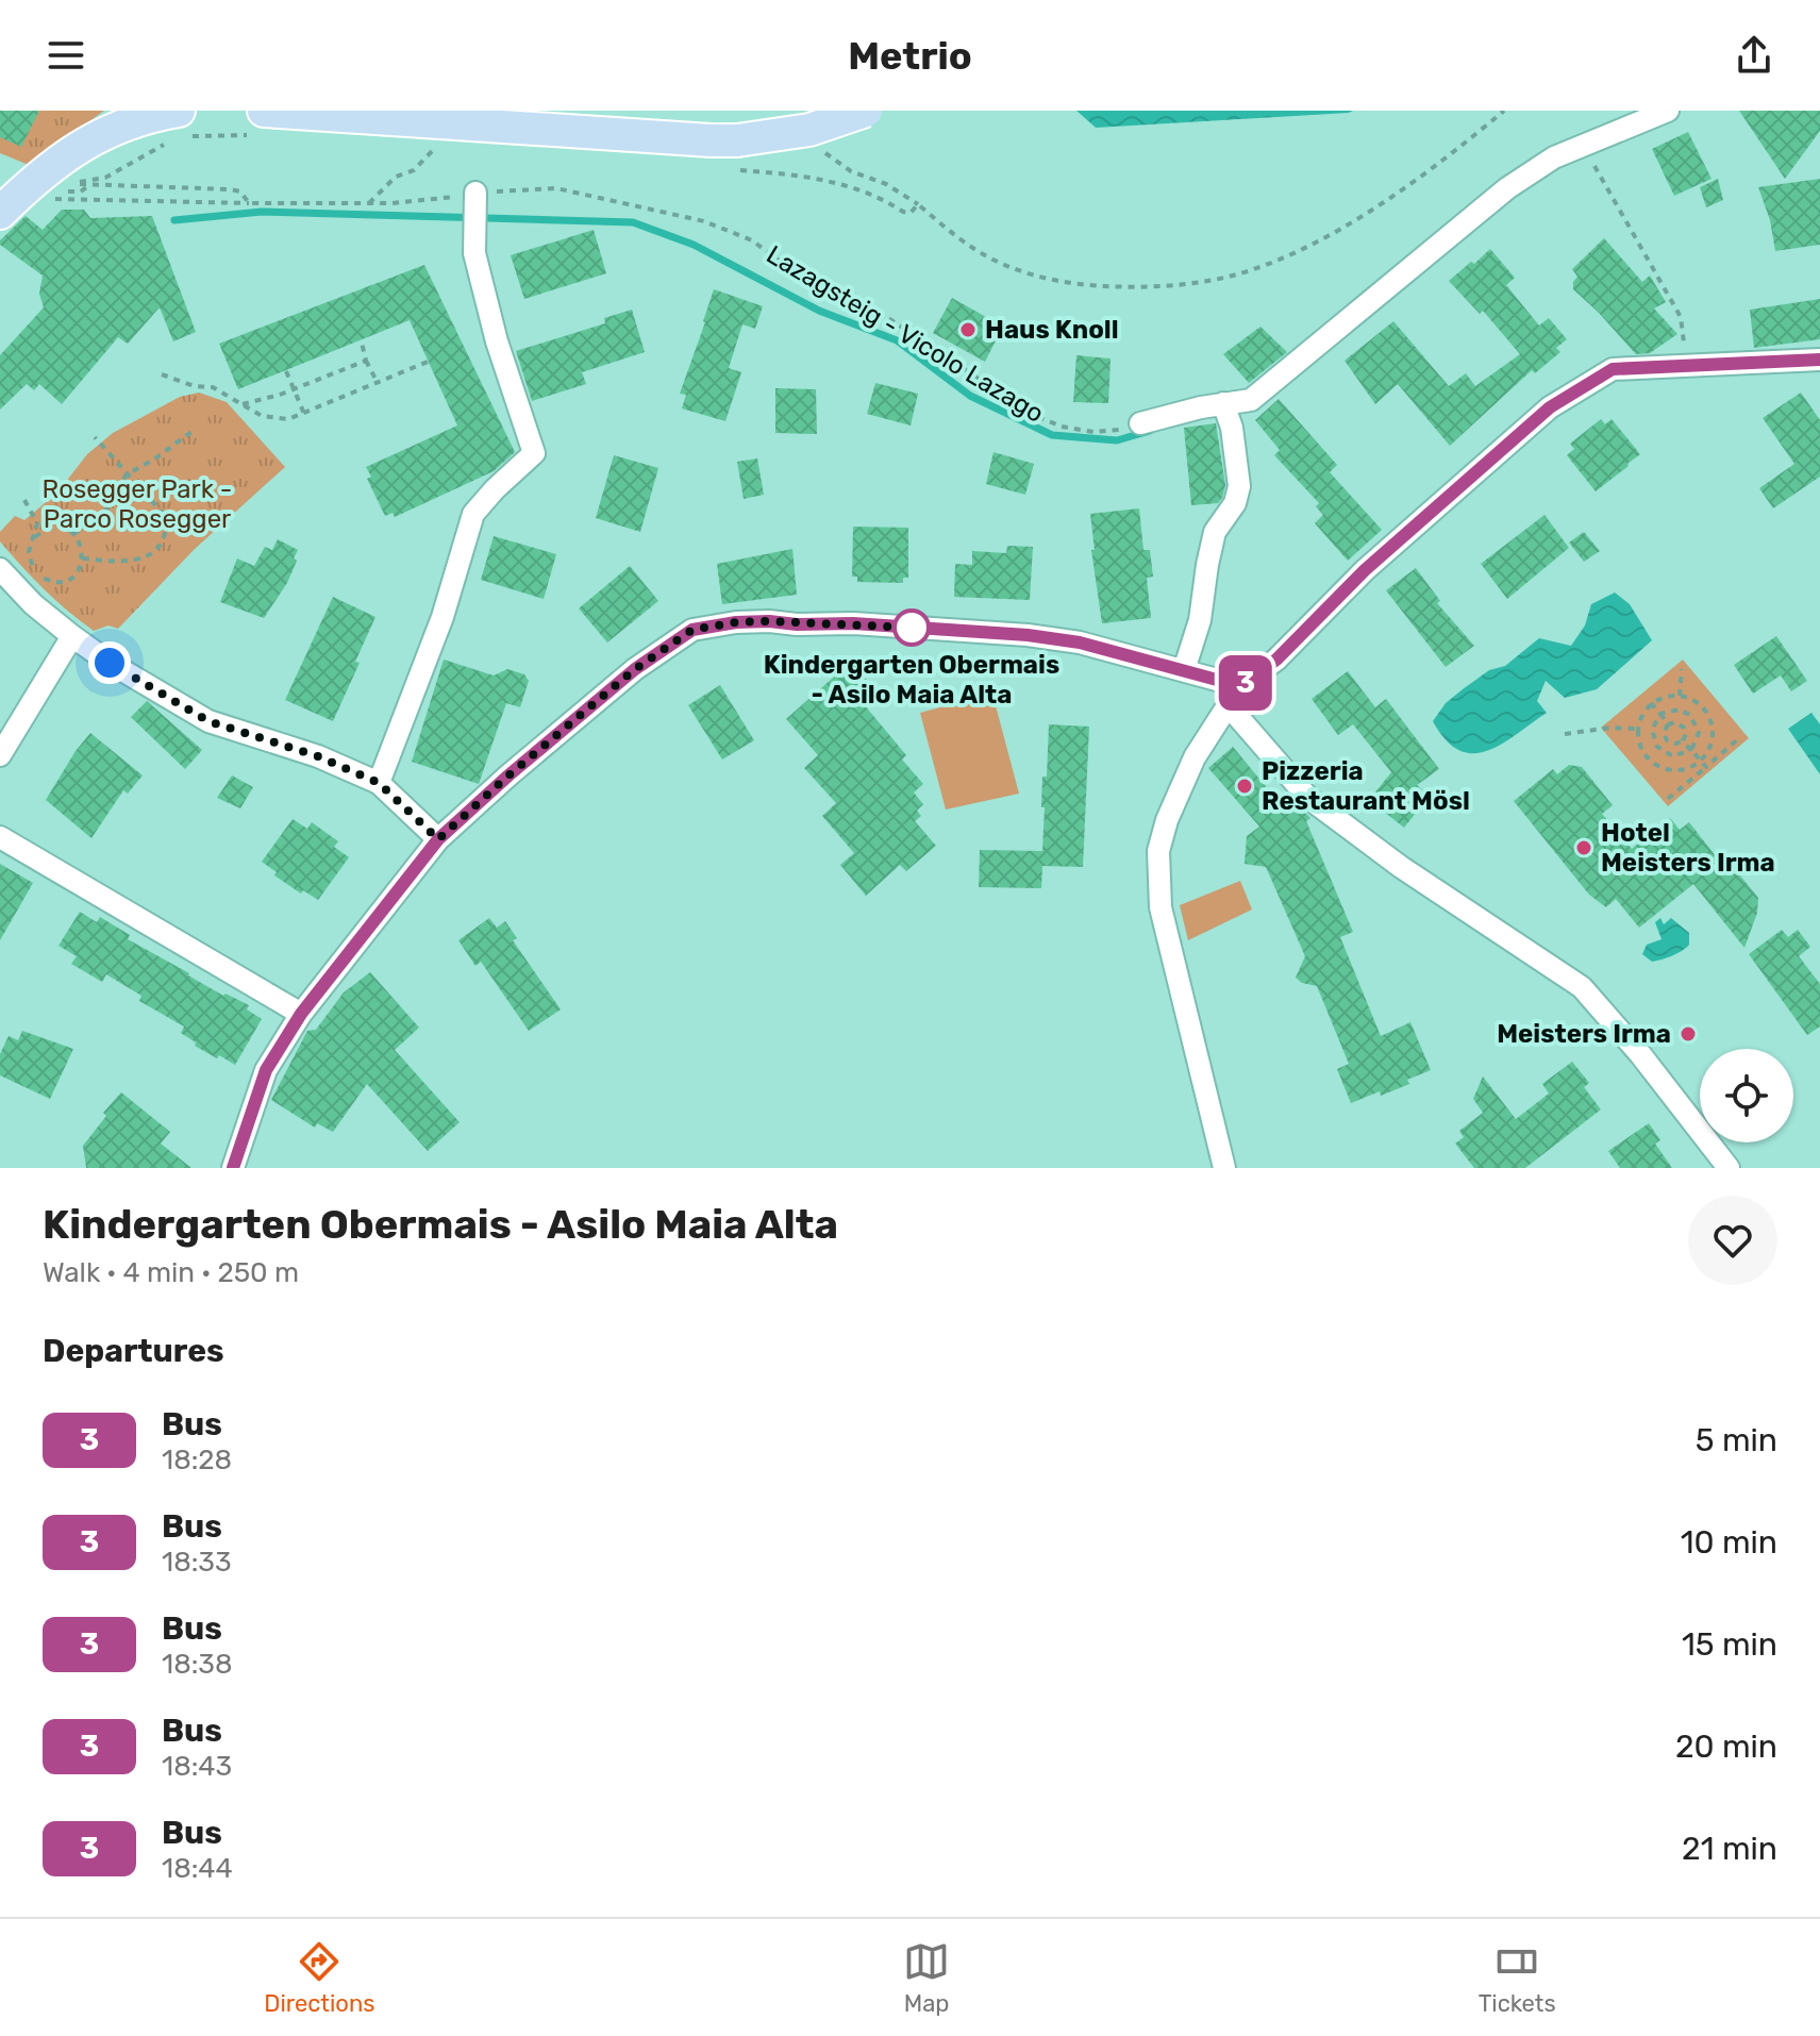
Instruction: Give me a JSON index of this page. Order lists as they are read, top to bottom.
{
  "streets": {
    "path": ["Lazagsteig - Vicolo Lazago"]
  },
  "parks": ["Rosegger Park - Parco Rosegger"],
  "places": [
    "Haus Knoll",
    "Kindergarten Obermais - Asilo Maia Alta",
    "Pizzeria Restaurant Mösl",
    "Hotel Meisters Irma",
    "Meisters Irma"
  ],
  "lines": ["bus line 3"],
  "page": {
    "header": "Metrio",
    "on_map": "3",
    "heading": [
      ["Kindergarten Obermais - Asilo Maia Alta", "Walk · 4 min · 250 m"],
      "Departures"
    ],
    "list": [
      {
        "mark": "3",
        "name": "Bus",
        "note": "18:28",
        "value": "5 min"
      },
      {
        "mark": "3",
        "name": "Bus",
        "note": "18:33",
        "value": "10 min"
      },
      {
        "mark": "3",
        "name": "Bus",
        "note": "18:38",
        "value": "15 min"
      },
      {
        "mark": "3",
        "name": "Bus",
        "note": "18:43",
        "value": "20 min"
      },
      {
        "mark": "3",
        "name": "Bus",
        "note": "18:44",
        "value": "21 min"
      }
    ],
    "tabs": ["Directions", "Map", "Tickets"]
  }
}
